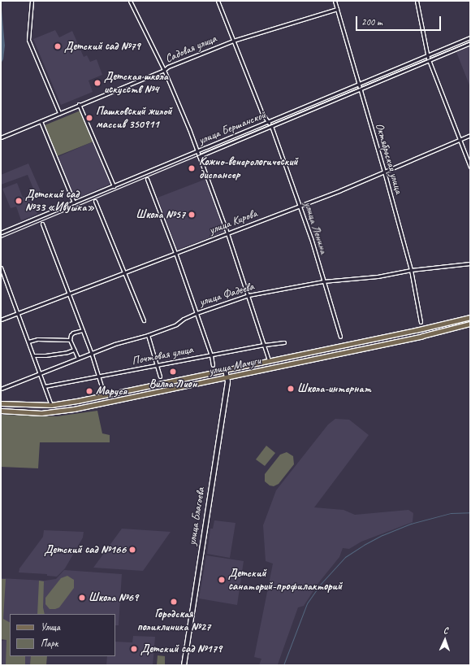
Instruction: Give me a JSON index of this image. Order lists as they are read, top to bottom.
{
  "streets": {
    "main road": ["улица Мачуги"],
    "street": [
      "Садовая улица",
      "улица Бершанской",
      "Октябрьская улица",
      "улица Кирова",
      "улица Ленина",
      "улица Фадеева",
      "Почтовая улица",
      "улица Благоева"
    ]
  },
  "crossings": [
    ["Садовая улица", "Октябрьская улица"],
    ["улица Бершанской", "Октябрьская улица"],
    ["улица Бершанской", "улица Ленина"],
    ["Октябрьская улица", "улица Кирова"],
    ["Октябрьская улица", "улица Фадеева"],
    ["улица Кирова", "улица Ленина"],
    ["улица Ленина", "улица Фадеева"],
    ["улица Мачуги", "улица Благоева"]
  ],
  "places": [
    "Детский сад №79",
    "Детская школа искусств №4",
    "Пашковский жилой массив 350911",
    "Кожно-венерологический диспансер",
    "Детский сад №33 «Ивушка»",
    "Школа №57",
    "Вилла Лион",
    "Школа-интернат",
    "Маруся",
    "Детский сад №166",
    "Детский санаторий-профилакторий",
    "Школа №69",
    "Городская поликлиника №27",
    "Детский сад №179"
  ],
  "legend": ["Улица", "Парк"],
  "scale_bar": "200 m",
  "north": "top"
}
